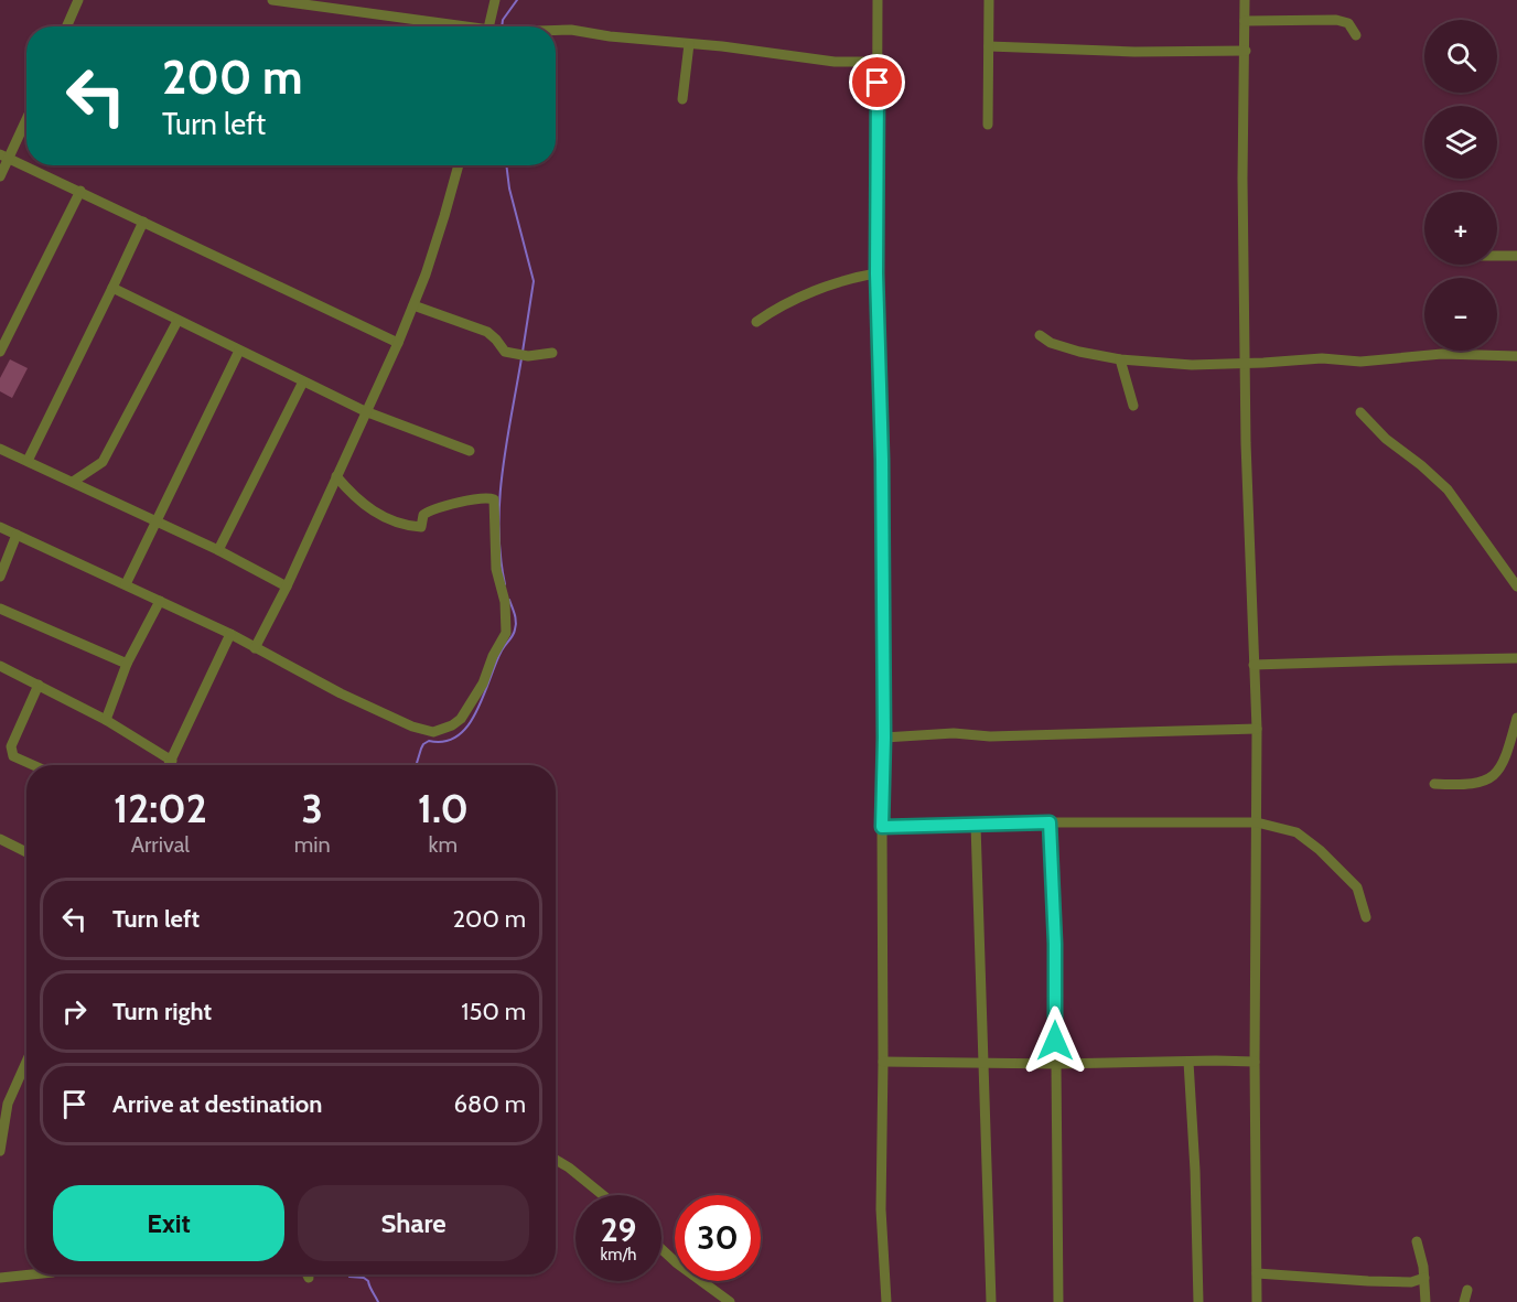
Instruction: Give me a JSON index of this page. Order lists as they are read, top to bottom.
{
  "page": {
    "map_buttons": ["+", "−"],
    "turn": ["200 m", "Turn left"],
    "eta": [
      "12:02",
      "Arrival",
      "3",
      "min",
      "1.0",
      "km"
    ],
    "list": [
      {
        "name": "Turn left",
        "value": "200 m"
      },
      {
        "name": "Turn right",
        "value": "150 m"
      },
      {
        "name": "Arrive at destination",
        "value": "680 m"
      }
    ],
    "buttons": ["Exit", "Share"],
    "speed": "29 km/h",
    "limit": "30"
  }
}
